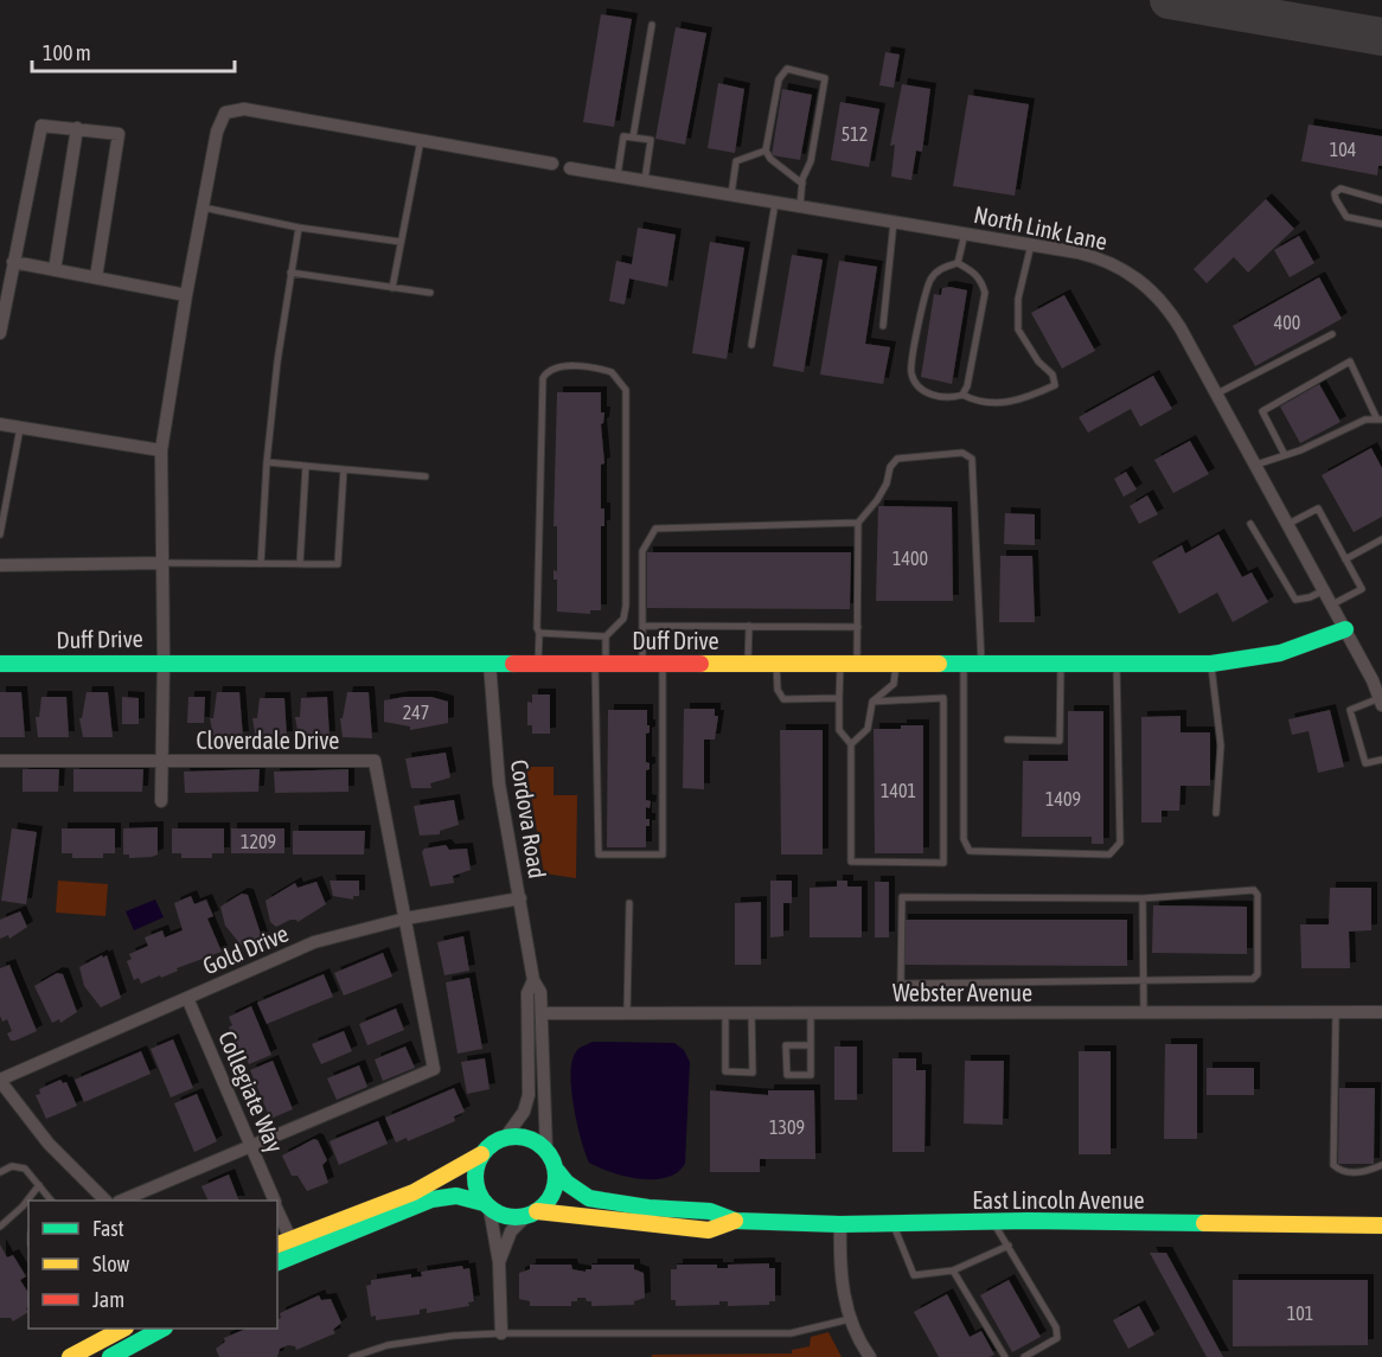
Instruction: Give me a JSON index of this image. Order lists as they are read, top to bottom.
{
  "streets": {
    "street": [
      "North Link Lane",
      "Duff Drive",
      "Cloverdale Drive",
      "Cordova Road",
      "Gold Drive",
      "Webster Avenue",
      "Collegiate Way",
      "East Lincoln Avenue"
    ]
  },
  "crossings": [
    ["North Link Lane", "Duff Drive"],
    ["Duff Drive", "Cordova Road"],
    ["Cloverdale Drive", "Gold Drive"],
    ["Cordova Road", "Gold Drive"],
    ["Cordova Road", "Webster Avenue"],
    ["Cordova Road", "East Lincoln Avenue"],
    ["Gold Drive", "Collegiate Way"]
  ],
  "house_numbers": [
    "512",
    "104",
    "400",
    "1400",
    "247",
    "1401",
    "1409",
    "1209",
    "1309",
    "101"
  ],
  "legend": ["Fast", "Slow", "Jam"],
  "scale_bar": "100 m"
}
